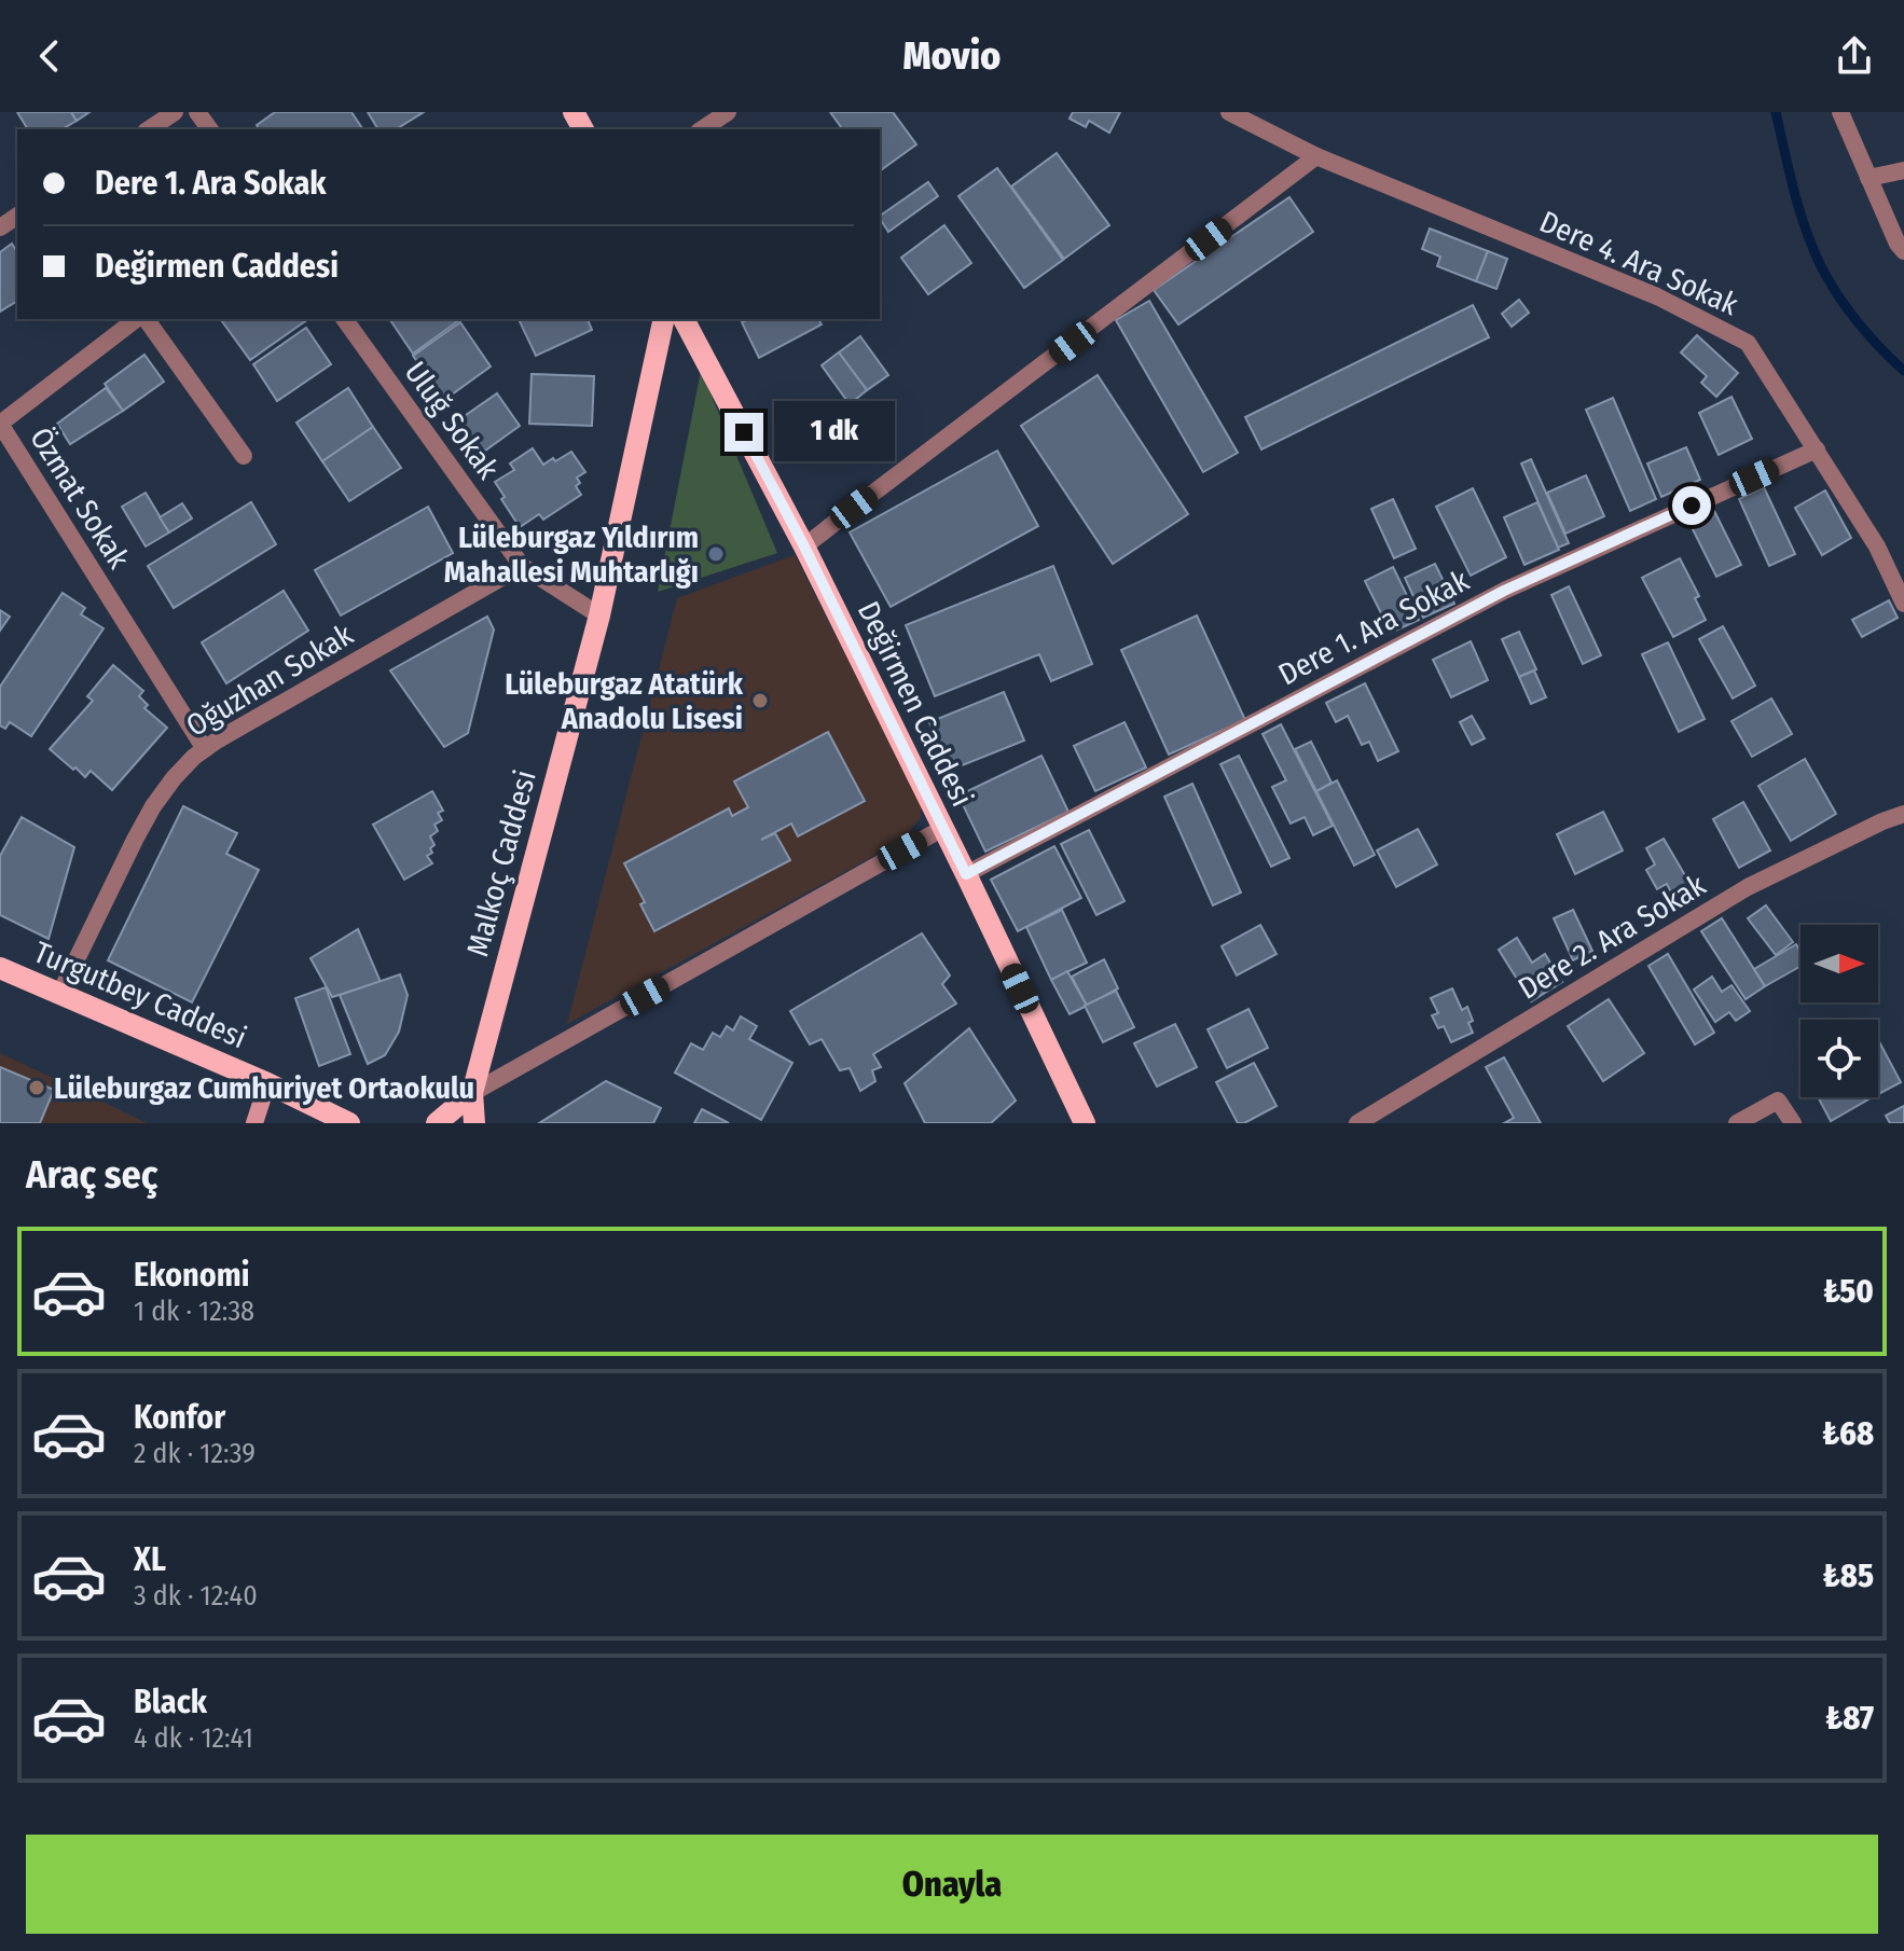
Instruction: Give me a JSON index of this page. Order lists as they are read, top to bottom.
{
  "streets": {
    "main road": ["Değirmen Caddesi", "Malkoç Caddesi", "Turgutbey Caddesi"],
    "street": [
      "Dere 4. Ara Sokak",
      "Uluğ Sokak",
      "Özmat Sokak",
      "Dere 1. Ara Sokak",
      "Oğuzhan Sokak",
      "Dere 2. Ara Sokak"
    ]
  },
  "crossings": [
    ["Dere 4. Ara Sokak", "Dere 1. Ara Sokak"],
    ["Uluğ Sokak", "Oğuzhan Sokak"],
    ["Uluğ Sokak", "Malkoç Caddesi"],
    ["Özmat Sokak", "Oğuzhan Sokak"],
    ["Dere 1. Ara Sokak", "Değirmen Caddesi"],
    ["Oğuzhan Sokak", "Turgutbey Caddesi"]
  ],
  "places": ["Lüleburgaz Yıldırım Mahallesi Muhtarlığı", "Lüleburgaz Atatürk Anadolu Lisesi", "Lüleburgaz Cumhuriyet Ortaokulu"],
  "north": "right",
  "page": {
    "header": "Movio",
    "banner": ["Dere 1. Ara Sokak", "Değirmen Caddesi"],
    "bubble": "1 dk",
    "heading": "Araç seç",
    "list": [
      {
        "name": "Ekonomi",
        "note": "1 dk · 12:38",
        "value": "₺50"
      },
      {
        "name": "Konfor",
        "note": "2 dk · 12:39",
        "value": "₺68"
      },
      {
        "name": "XL",
        "note": "3 dk · 12:40",
        "value": "₺85"
      },
      {
        "name": "Black",
        "note": "4 dk · 12:41",
        "value": "₺87"
      }
    ],
    "buttons": "Onayla"
  }
}
